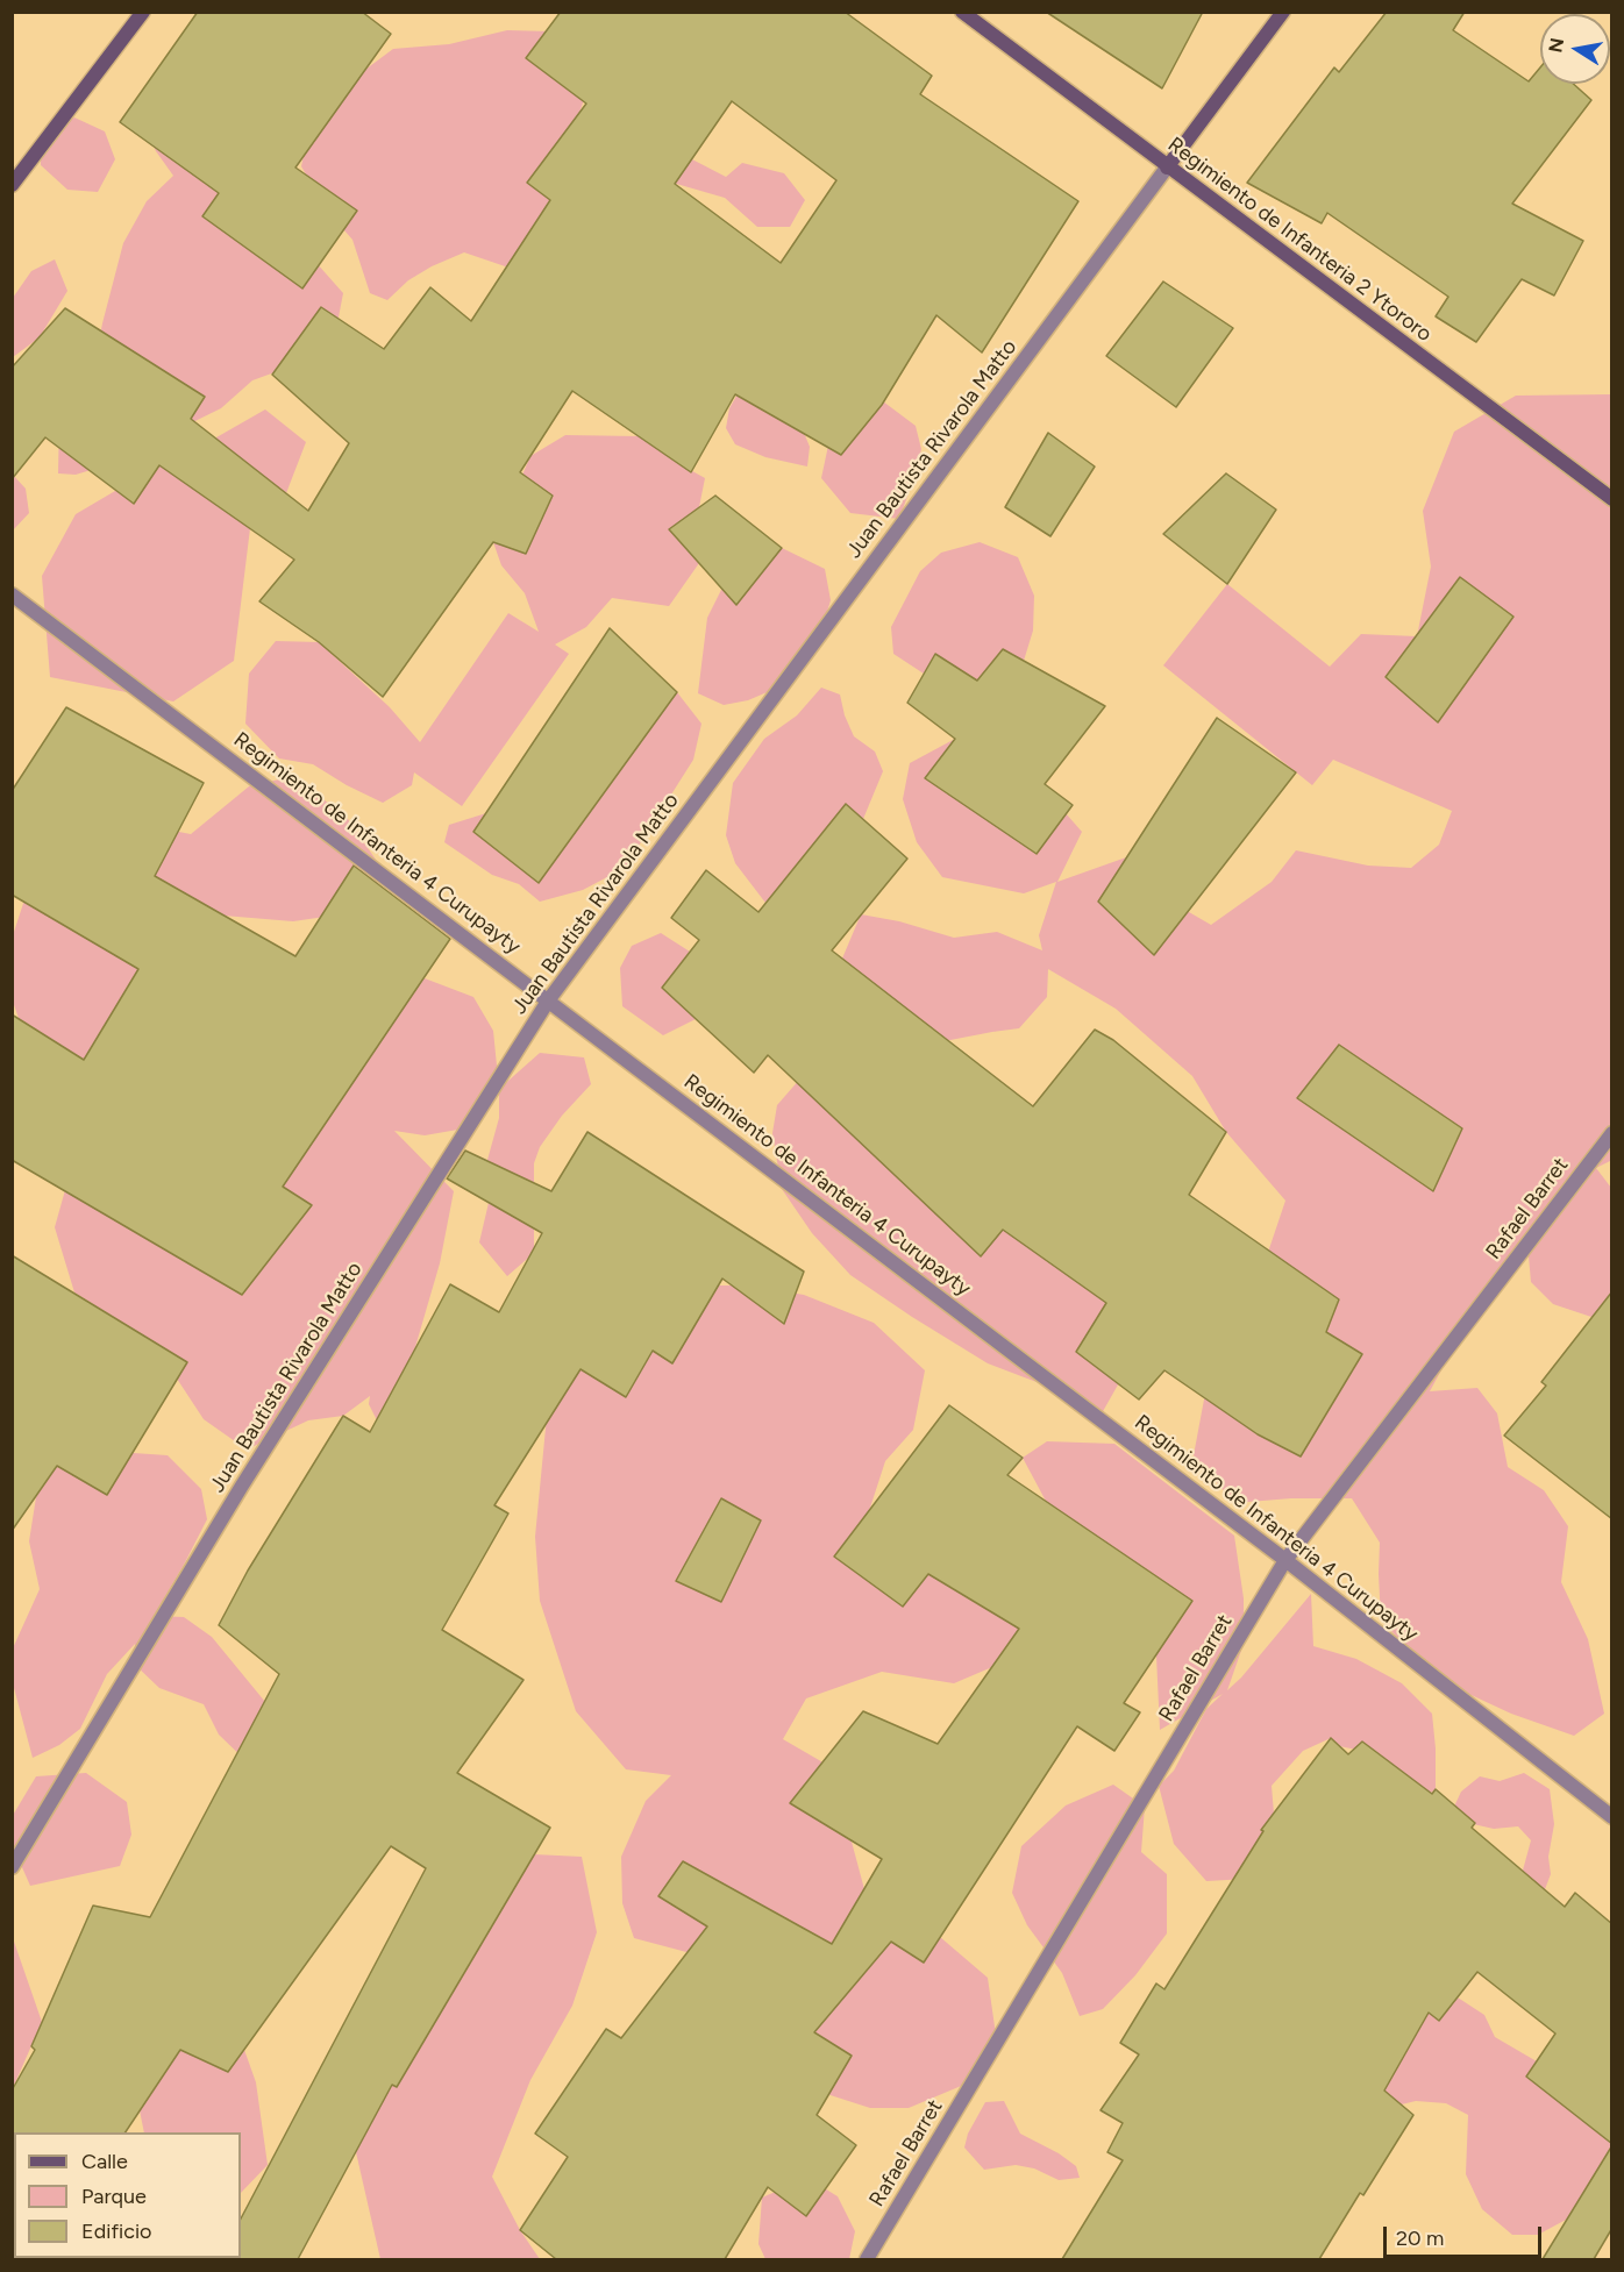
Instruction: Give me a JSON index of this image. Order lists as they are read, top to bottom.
{
  "streets": {
    "street": [
      "Regimiento de Infanteria 2 Ytororo",
      "Juan Bautista Rivarola Matto",
      "Regimiento de Infanteria 4 Curupayty",
      "Rafael Barret"
    ]
  },
  "crossings": [
    ["Regimiento de Infanteria 2 Ytororo", "Juan Bautista Rivarola Matto"],
    ["Juan Bautista Rivarola Matto", "Regimiento de Infanteria 4 Curupayty"],
    ["Regimiento de Infanteria 4 Curupayty", "Rafael Barret"]
  ],
  "legend": ["Calle", "Parque", "Edificio"],
  "scale_bar": "20 m",
  "north": "left"
}
